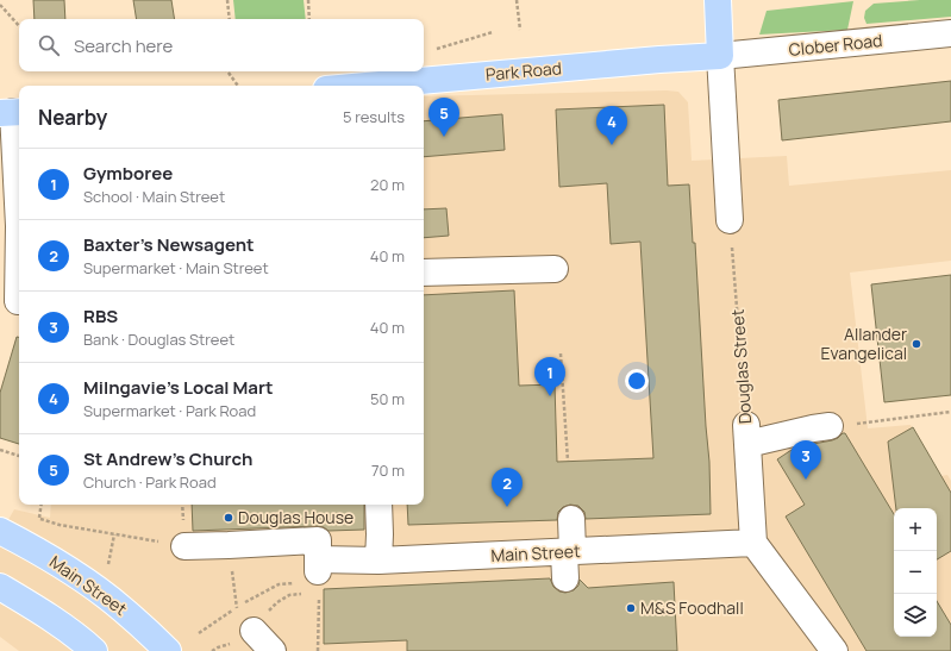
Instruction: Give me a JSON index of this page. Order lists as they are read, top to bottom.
{
  "streets": {
    "main road": ["Park Road", "Main Street"],
    "street": ["Clober Road", "Douglas Street"]
  },
  "crossings": [
    ["Clober Road", "Park Road"],
    ["Douglas Street", "Main Street"]
  ],
  "places": ["Allander Evangelical", "Douglas House", "M&S Foodhall"],
  "page": {
    "search": "Search here",
    "heading": ["Nearby", "5 results"],
    "pins": [
      "5",
      "4",
      "1",
      "3",
      "2"
    ],
    "list": [
      {
        "mark": "1",
        "name": "Gymboree",
        "note": "School · Main Street",
        "value": "20 m"
      },
      {
        "mark": "2",
        "name": "Baxter's Newsagent",
        "note": "Supermarket · Main Street",
        "value": "40 m"
      },
      {
        "mark": "3",
        "name": "RBS",
        "note": "Bank · Douglas Street",
        "value": "40 m"
      },
      {
        "mark": "4",
        "name": "Milngavie's Local Mart",
        "note": "Supermarket · Park Road",
        "value": "50 m"
      },
      {
        "mark": "5",
        "name": "St Andrew's Church",
        "note": "Church · Park Road",
        "value": "70 m"
      }
    ],
    "map_buttons": ["+", "−"]
  }
}
